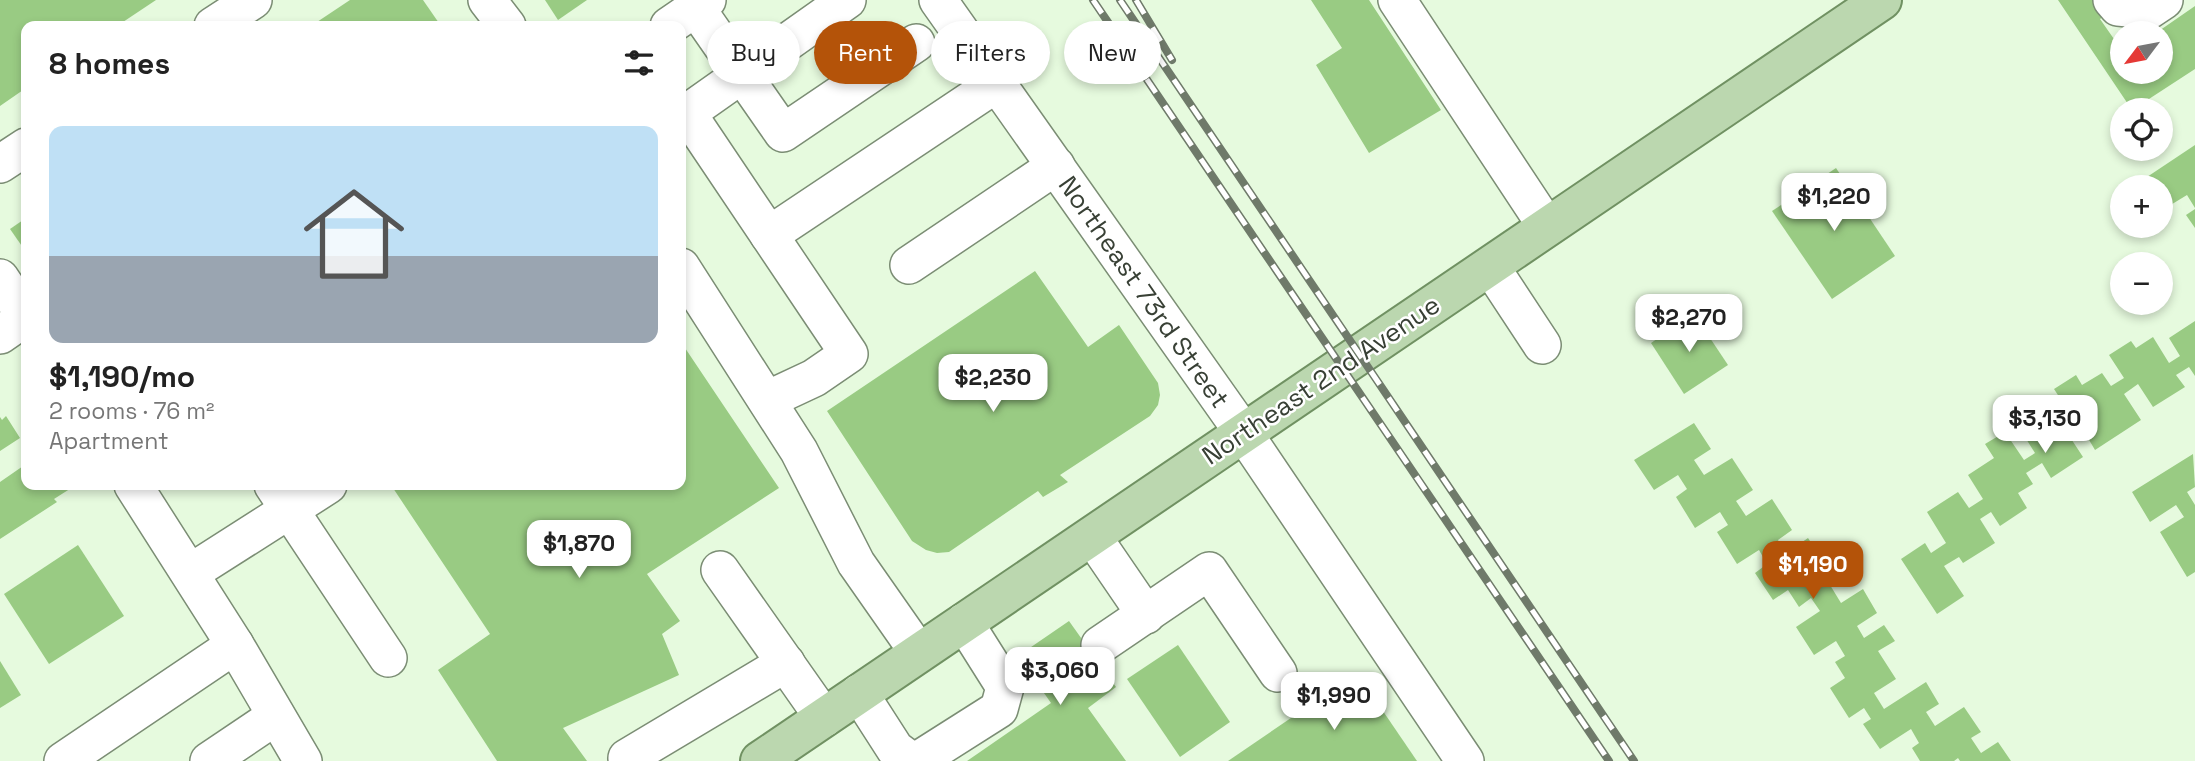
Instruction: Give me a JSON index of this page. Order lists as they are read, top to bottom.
{
  "streets": {
    "main road": ["Northeast 2nd Avenue"],
    "street": ["Northeast 73rd Street"]
  },
  "crossings": [
    ["Northeast 73rd Street", "Northeast 2nd Avenue"]
  ],
  "north": "bottom left",
  "page": {
    "map_buttons": ["+", "−"],
    "chip": [
      "Buy",
      "Rent",
      "Filters",
      "New"
    ],
    "heading": "8 homes",
    "list": [
      {
        "name": "$1,190/mo",
        "note": "2 rooms · 76 m² · Apartment"
      }
    ],
    "price": [
      "$1,220",
      "$2,270",
      "$2,230",
      "$3,130",
      "$1,870",
      "$1,190",
      "$3,060",
      "$1,990"
    ]
  }
}
